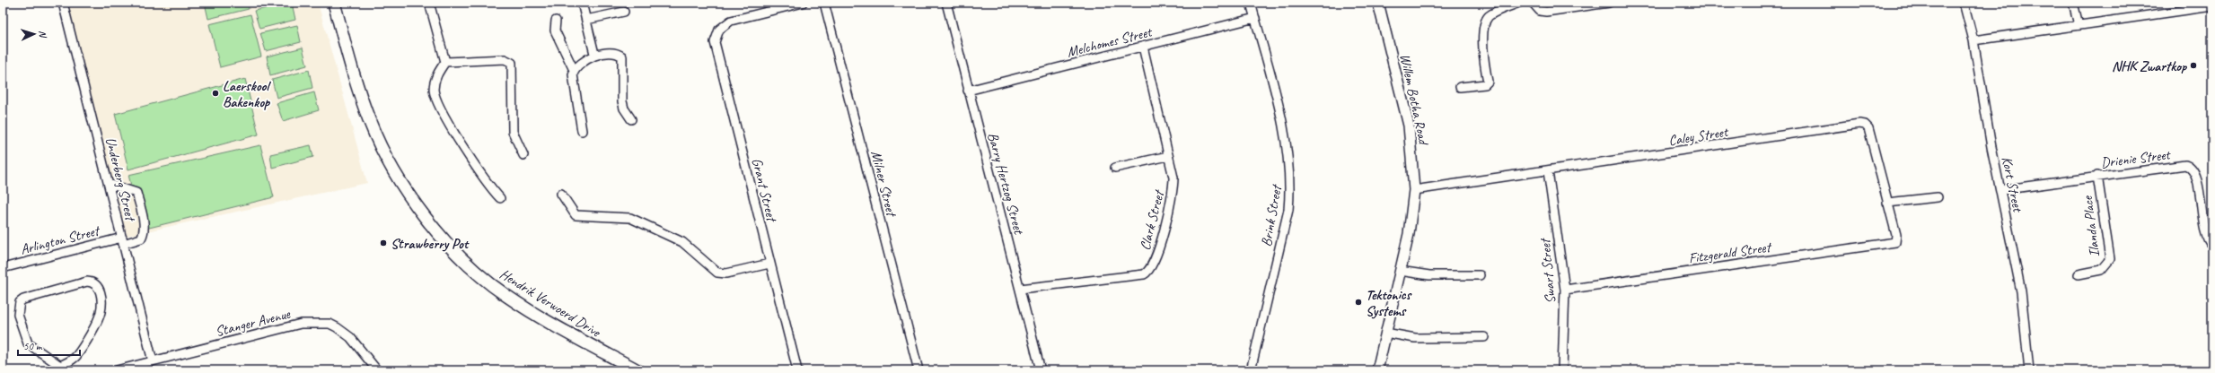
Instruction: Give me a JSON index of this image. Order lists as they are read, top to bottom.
{
  "streets": {
    "main road": ["Hendrik Verwoerd Drive"],
    "street": [
      "Melchomes Street",
      "Willem Botha Road",
      "Caley Street",
      "Drienie Street",
      "Underberg Street",
      "Milner Street",
      "Barry Hertzog Street",
      "Kort Street",
      "Grant Street",
      "Brink Street",
      "Clark Street",
      "Ilanda Place",
      "Arlington Street",
      "Fitzgerald Street",
      "Swart Street",
      "Stanger Avenue"
    ]
  },
  "crossings": [
    ["Melchomes Street", "Barry Hertzog Street"],
    ["Melchomes Street", "Brink Street"],
    ["Melchomes Street", "Clark Street"],
    ["Willem Botha Road", "Caley Street"],
    ["Caley Street", "Fitzgerald Street"],
    ["Caley Street", "Swart Street"],
    ["Drienie Street", "Kort Street"],
    ["Drienie Street", "Ilanda Place"],
    ["Underberg Street", "Arlington Street"],
    ["Underberg Street", "Stanger Avenue"],
    ["Barry Hertzog Street", "Clark Street"],
    ["Fitzgerald Street", "Swart Street"]
  ],
  "places": [
    "NHK Zwartkop",
    "Laerskool Bakenkop",
    "Strawberry Pot",
    "Tektonics Systems"
  ],
  "scale_bar": "50 m",
  "north": "right"
}
